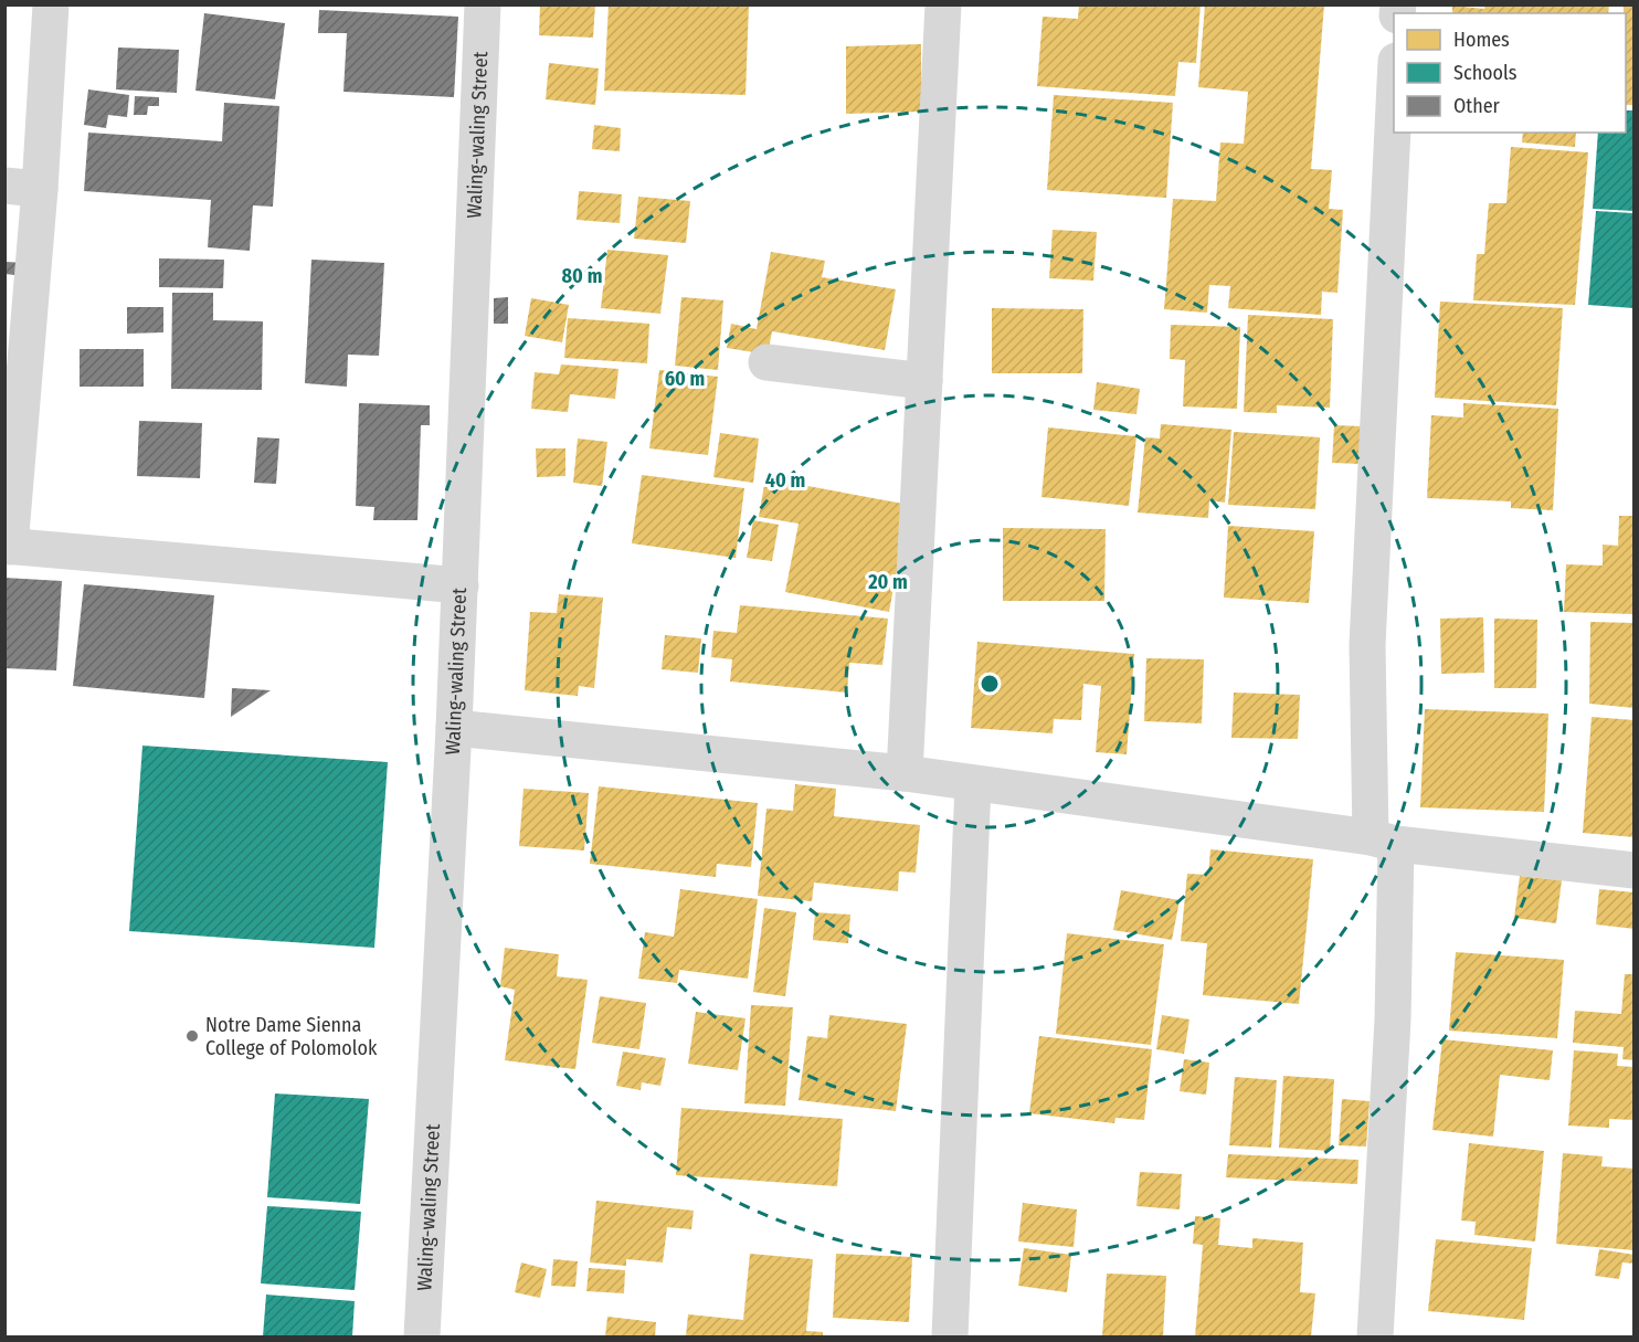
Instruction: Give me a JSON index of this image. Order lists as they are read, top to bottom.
{
  "streets": {
    "street": ["Waling-waling Street"]
  },
  "places": ["Notre Dame Sienna College of Polomolok"],
  "legend": ["Homes", "Schools", "Other"],
  "rings": [
    "80 m",
    "60 m",
    "40 m",
    "20 m"
  ]
}
